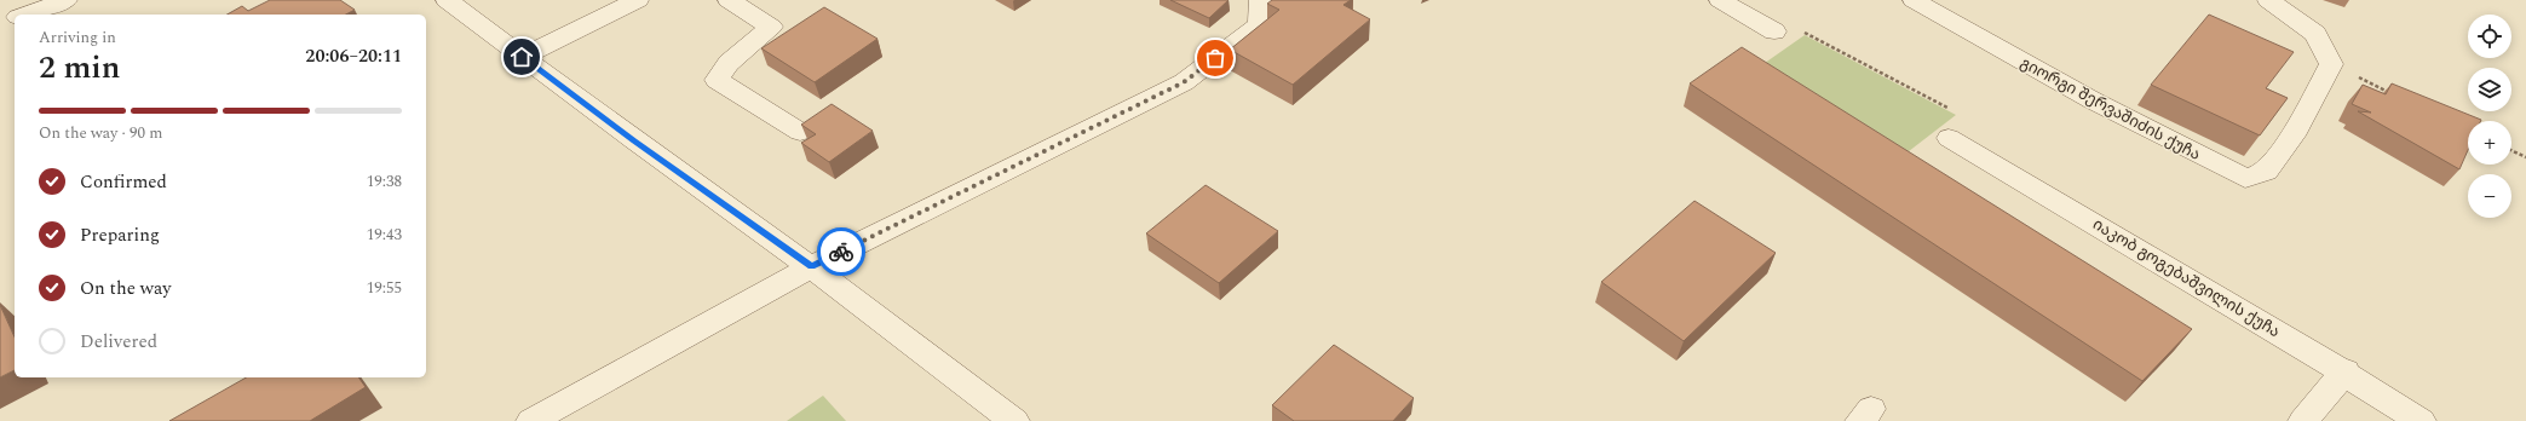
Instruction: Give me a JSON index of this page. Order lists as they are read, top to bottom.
{
  "streets": {
    "street": ["გიორგი შერვაშიძის ქუჩა", "იაკობ გოგებაშვილის ქუჩა"]
  },
  "page": {
    "map_buttons": ["+", "−"],
    "heading": ["2 min", "Arriving in", "20:06–20:11"],
    "bar": "On the way · 90 m",
    "list": [
      ["Confirmed", "19:38"],
      ["Preparing", "19:43"],
      ["On the way", "19:55"],
      "Delivered"
    ]
  }
}
